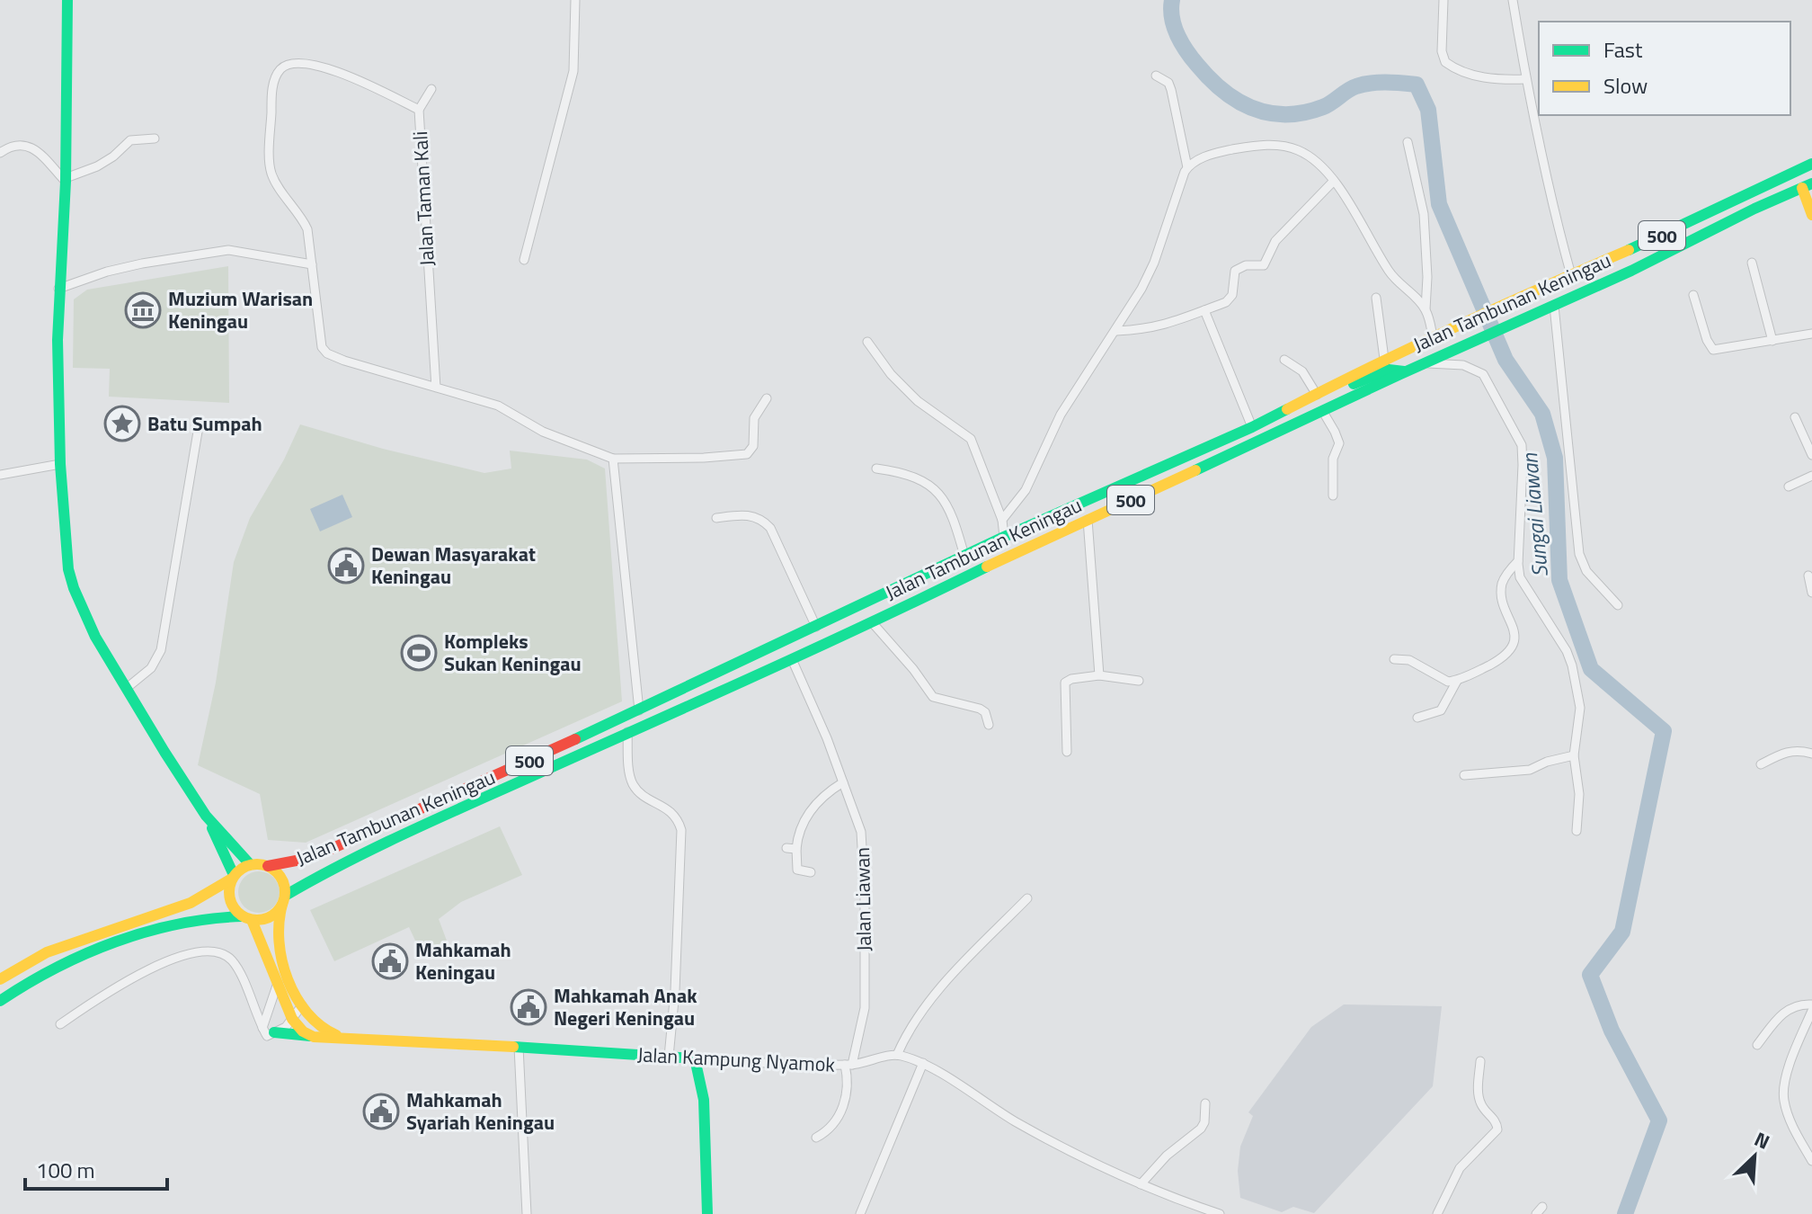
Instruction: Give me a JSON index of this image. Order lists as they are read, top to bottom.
{
  "streets": {
    "main road": ["500", "Jalan Tambunan Keningau", "Jalan Kampung Nyamok"],
    "street": ["Jalan Taman Kali", "Jalan Liawan"]
  },
  "crossings": [
    ["500", "Jalan Tambunan Keningau"],
    ["500", "Jalan Kampung Nyamok"],
    ["Jalan Tambunan Keningau", "Jalan Liawan"],
    ["Jalan Tambunan Keningau", "Jalan Kampung Nyamok"],
    ["Jalan Liawan", "Jalan Kampung Nyamok"]
  ],
  "water": ["Sungai Liawan"],
  "places": {
    "museum": ["Muzium Warisan Keningau"],
    "place": ["Batu Sumpah"],
    "public building": [
      "Dewan Masyarakat Keningau",
      "Mahkamah Keningau",
      "Mahkamah Anak Negeri Keningau",
      "Mahkamah Syariah Keningau"
    ],
    "sports": ["Kompleks Sukan Keningau"]
  },
  "legend": ["Fast", "Slow"],
  "scale_bar": "100 m",
  "north": "top right"
}
